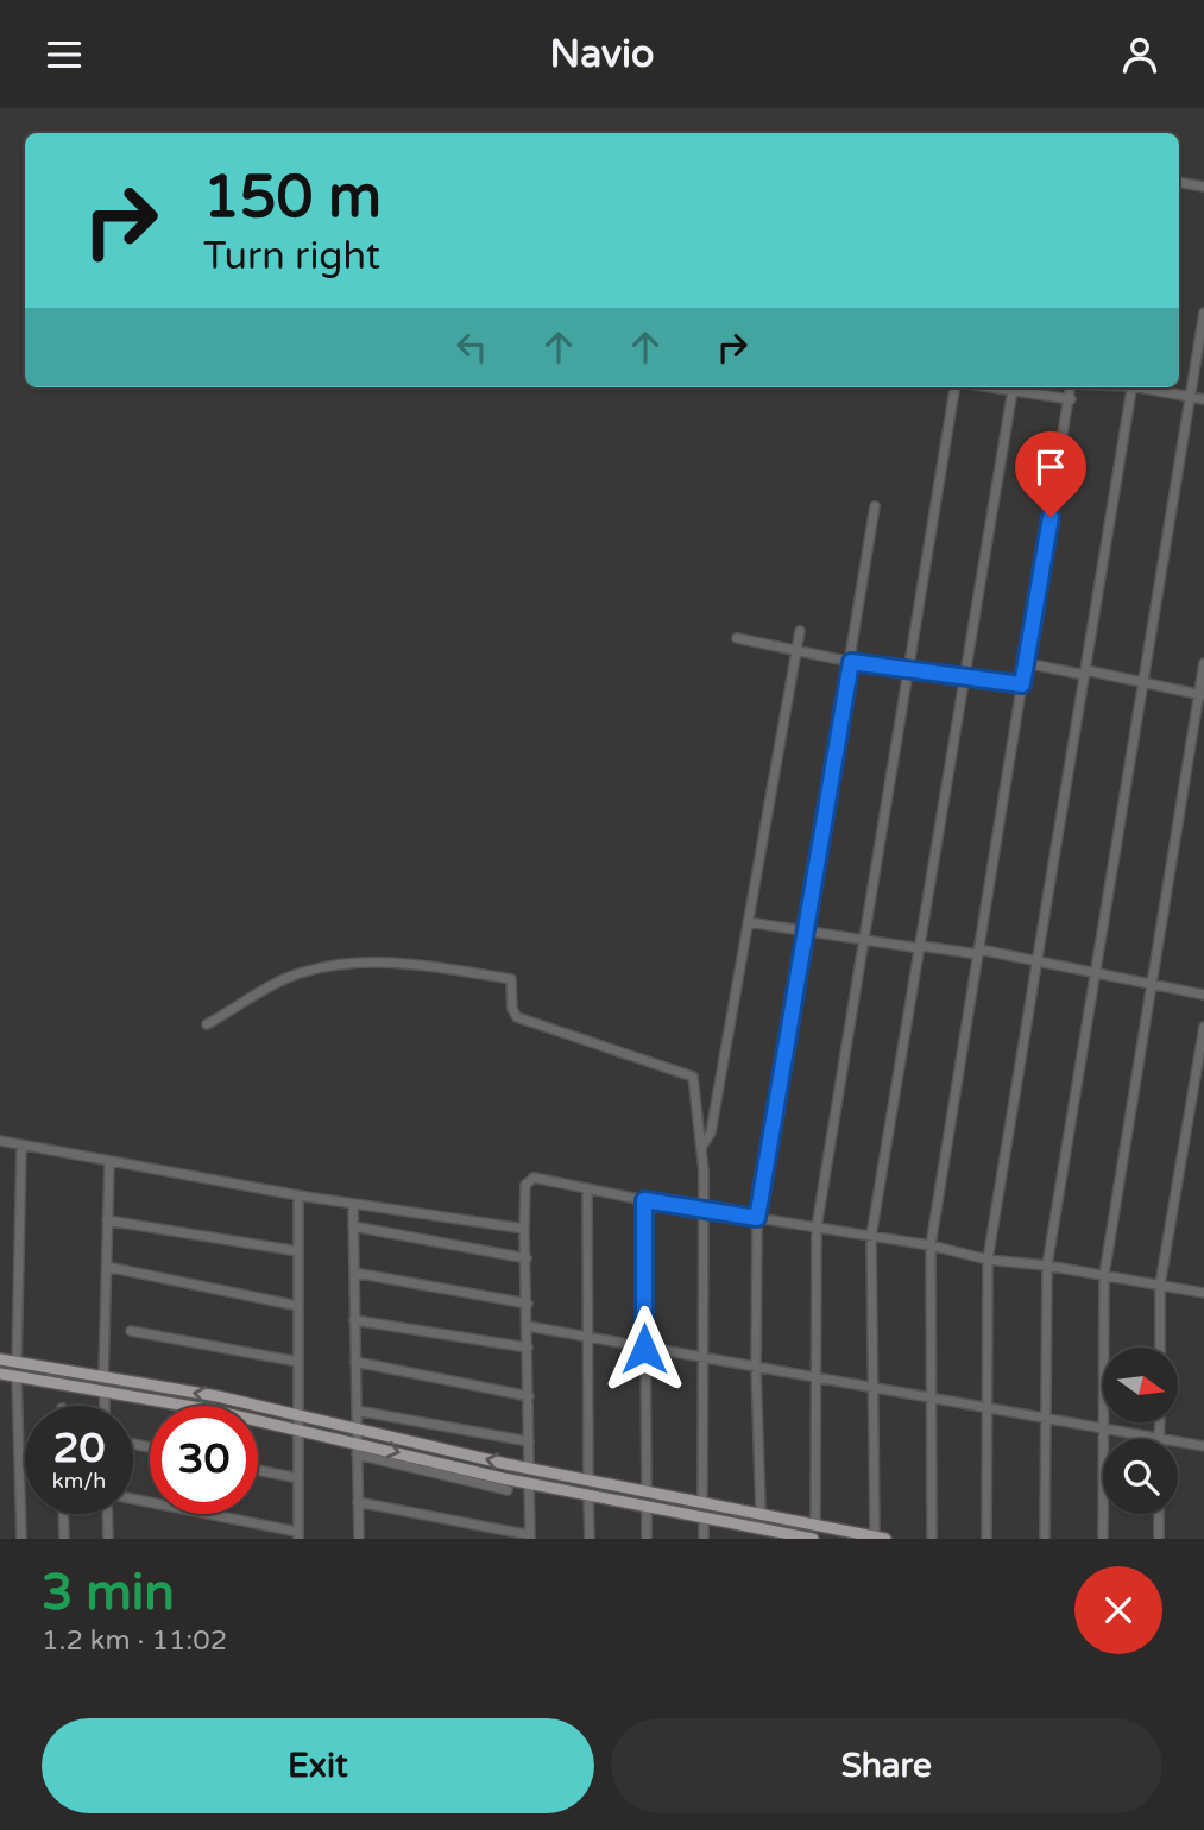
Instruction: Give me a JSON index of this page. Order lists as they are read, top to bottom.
{
  "north": "right",
  "page": {
    "header": "Navio",
    "turn": ["150 m", "Turn right"],
    "speed": "20 km/h",
    "limit": "30",
    "heading": ["3 min", "1.2 km · 11:02"],
    "buttons": ["Exit", "Share"]
  }
}
